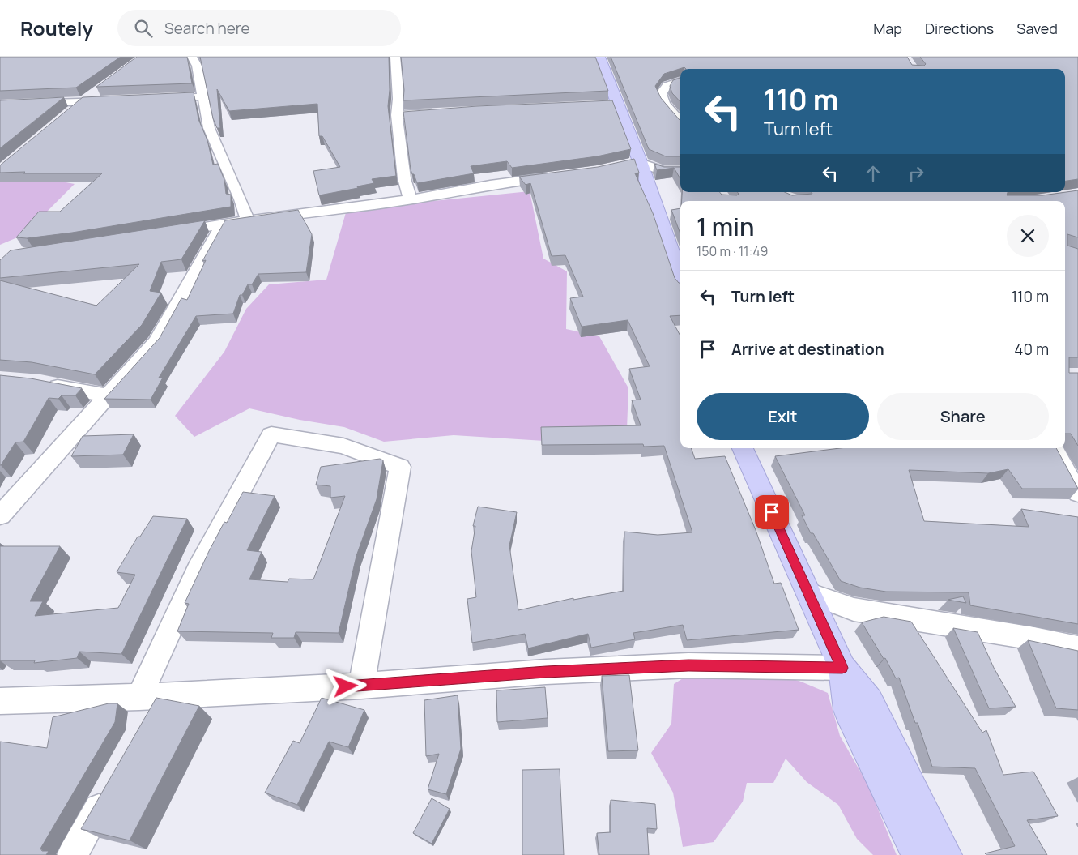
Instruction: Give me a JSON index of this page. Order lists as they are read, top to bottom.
{
  "page": {
    "header": "Routely",
    "search": "Search here",
    "nav": ["Map", "Directions", "Saved"],
    "turn": ["110 m", "Turn left"],
    "heading": ["1 min", "150 m · 11:49"],
    "list": [
      {
        "name": "Turn left",
        "value": "110 m"
      },
      {
        "name": "Arrive at destination",
        "value": "40 m"
      }
    ],
    "buttons": ["Exit", "Share"]
  }
}
